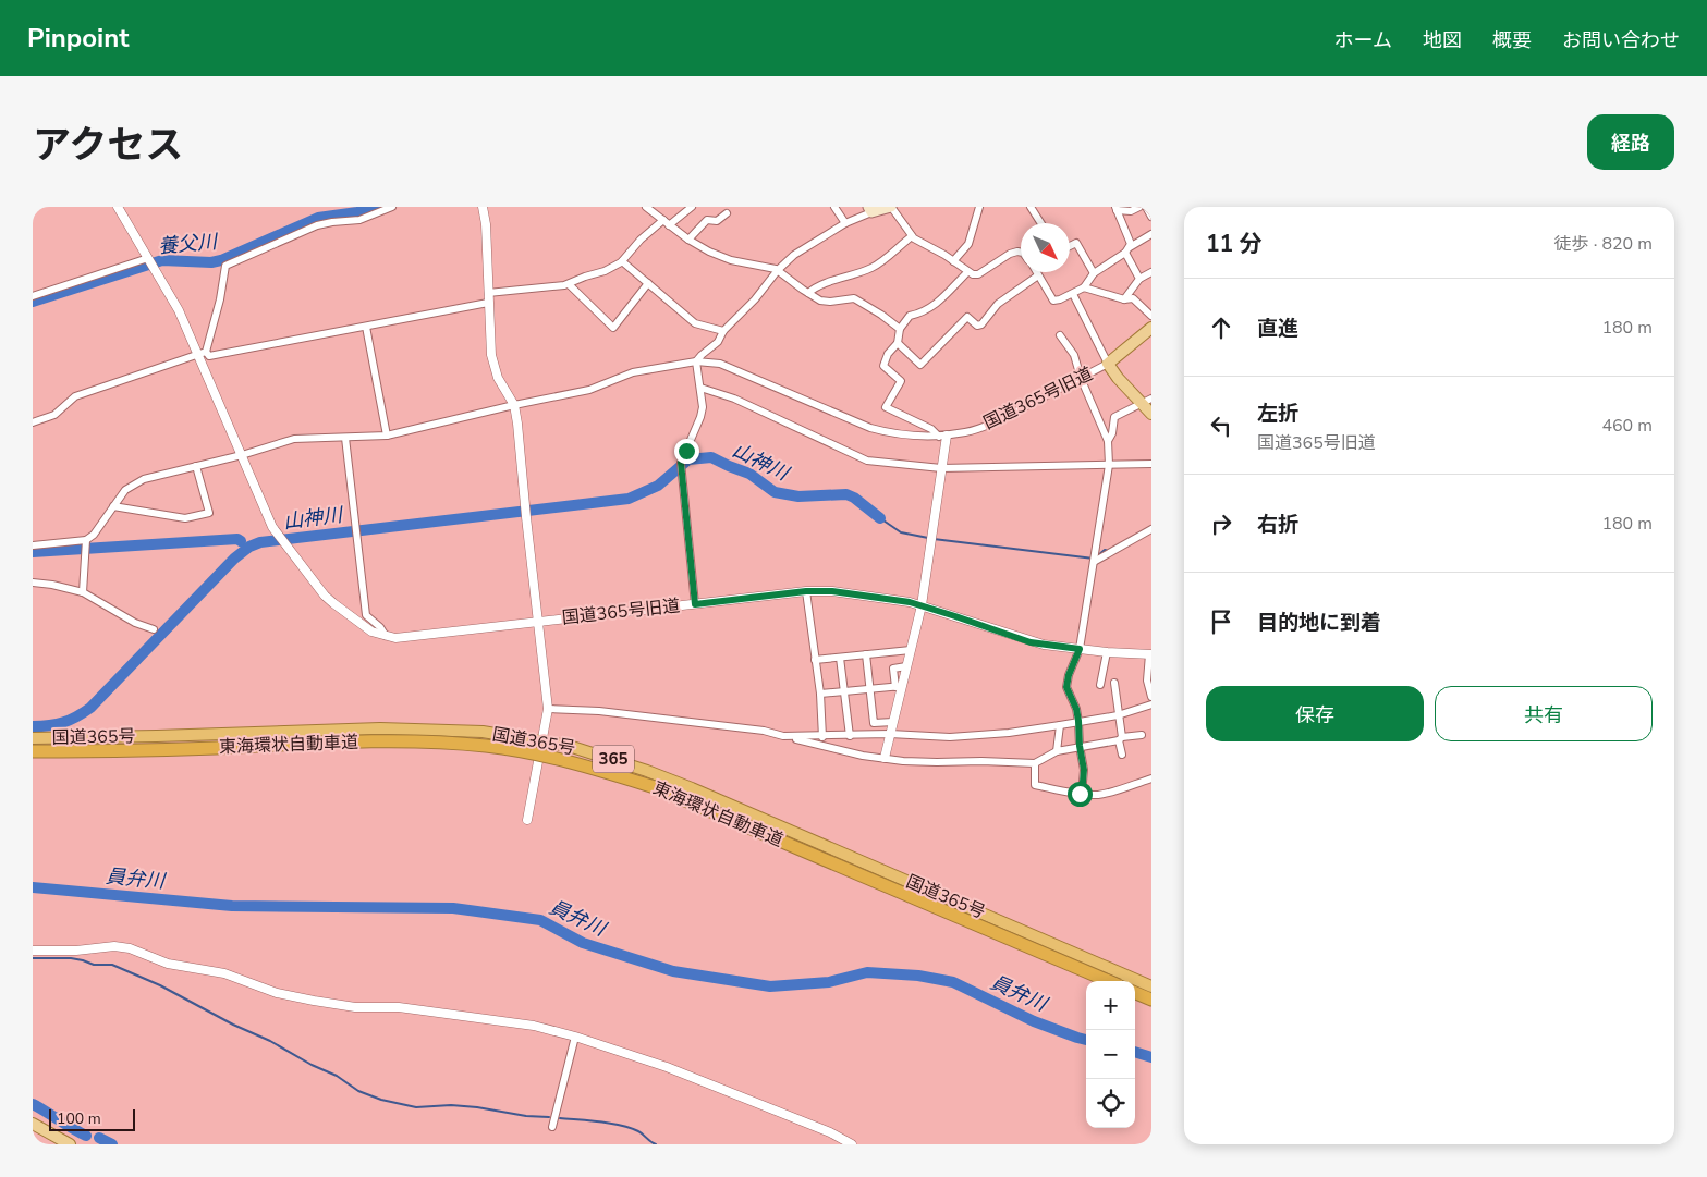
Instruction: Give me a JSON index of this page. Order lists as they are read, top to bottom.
{
  "streets": {
    "highway": ["国道365号", "東海環状自動車道", "365"],
    "street": ["国道365号旧道"]
  },
  "water": ["養父川", "山神川", "員弁川"],
  "scale_bar": "100 m",
  "north": "bottom right",
  "page": {
    "header": "Pinpoint",
    "nav": [
      "ホーム",
      "地図",
      "概要",
      "お問い合わせ"
    ],
    "title": "アクセス",
    "buttons": [
      "経路",
      ["保存", "共有"]
    ],
    "heading": ["11 分", "徒歩 · 820 m"],
    "list": [
      ["直進", "180 m"],
      ["左折", "国道365号旧道", "460 m"],
      ["右折", "180 m"],
      "目的地に到着"
    ],
    "map_buttons": ["+", "−"],
    "scale": "100 m"
  }
}
